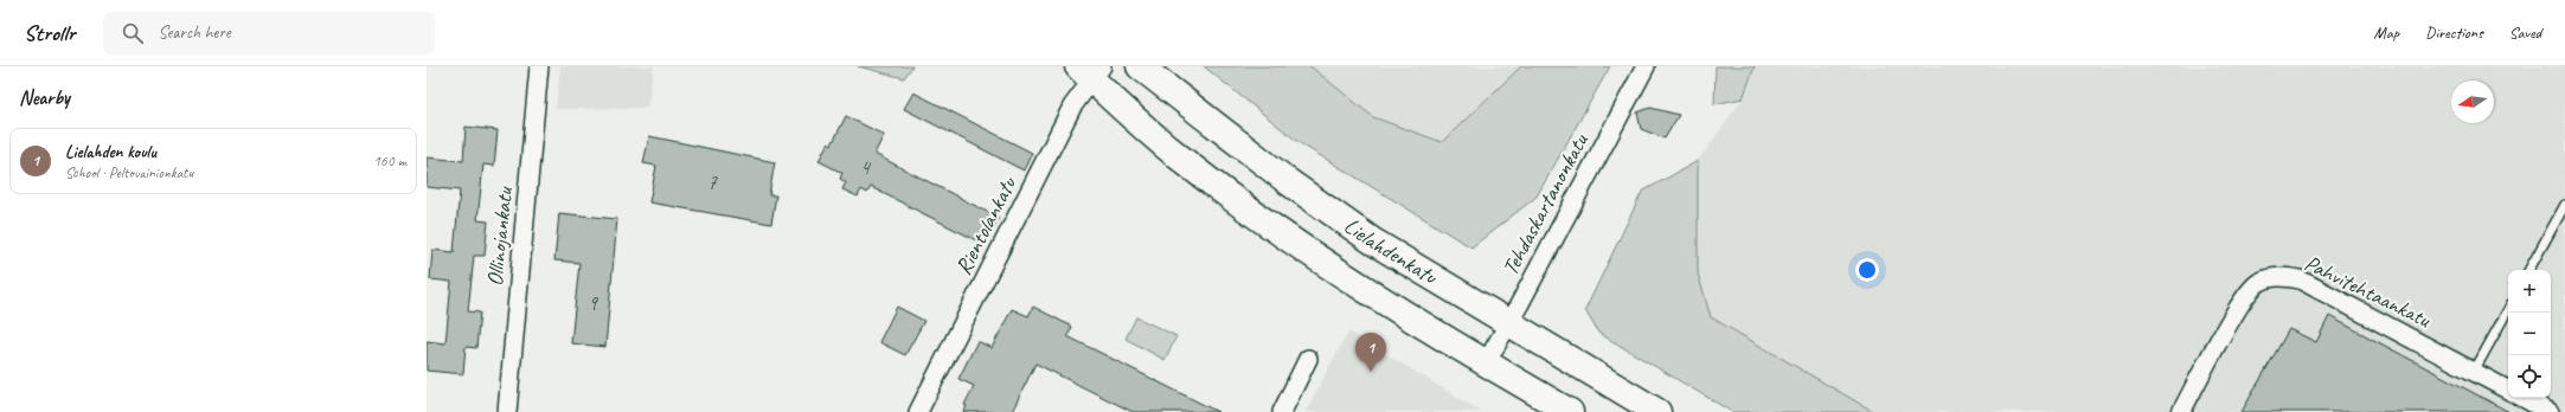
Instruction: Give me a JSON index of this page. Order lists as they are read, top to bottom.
{
  "streets": {
    "main road": ["Lielahdenkatu"],
    "street": [
      "Tehdaskartanonkatu",
      "Rientolankatu",
      "Ollinojankatu",
      "Pahvitehtaankatu"
    ]
  },
  "crossings": [
    ["Tehdaskartanonkatu", "Lielahdenkatu"],
    ["Rientolankatu", "Lielahdenkatu"]
  ],
  "house_numbers": ["4", "7", "9"],
  "north": "left",
  "page": {
    "header": "Strollr",
    "search": "Search here",
    "nav": ["Map", "Directions", "Saved"],
    "heading": "Nearby",
    "list": [
      {
        "mark": "1",
        "name": "Lielahden koulu",
        "note": "School · Peltovainionkatu",
        "value": "160 m"
      }
    ],
    "map_buttons": ["+", "−"],
    "pins": "1"
  }
}
